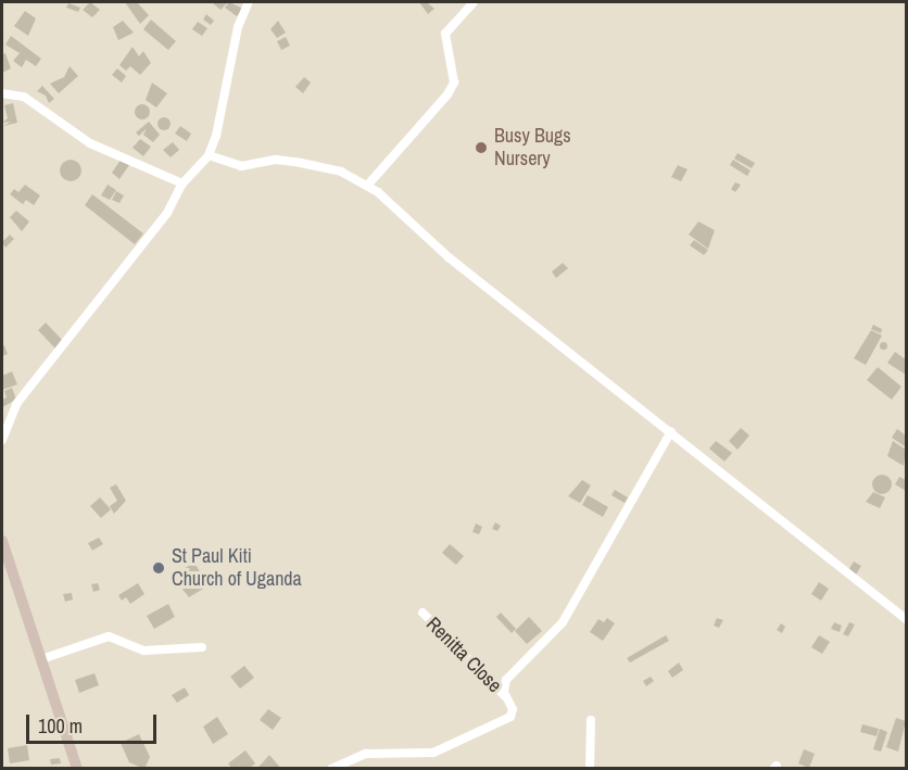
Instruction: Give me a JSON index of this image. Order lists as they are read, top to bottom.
{
  "streets": {
    "street": ["Renitta Close"]
  },
  "places": ["Busy Bugs Nursery", "St Paul Kiti Church of Uganda"],
  "scale_bar": "100 m"
}
